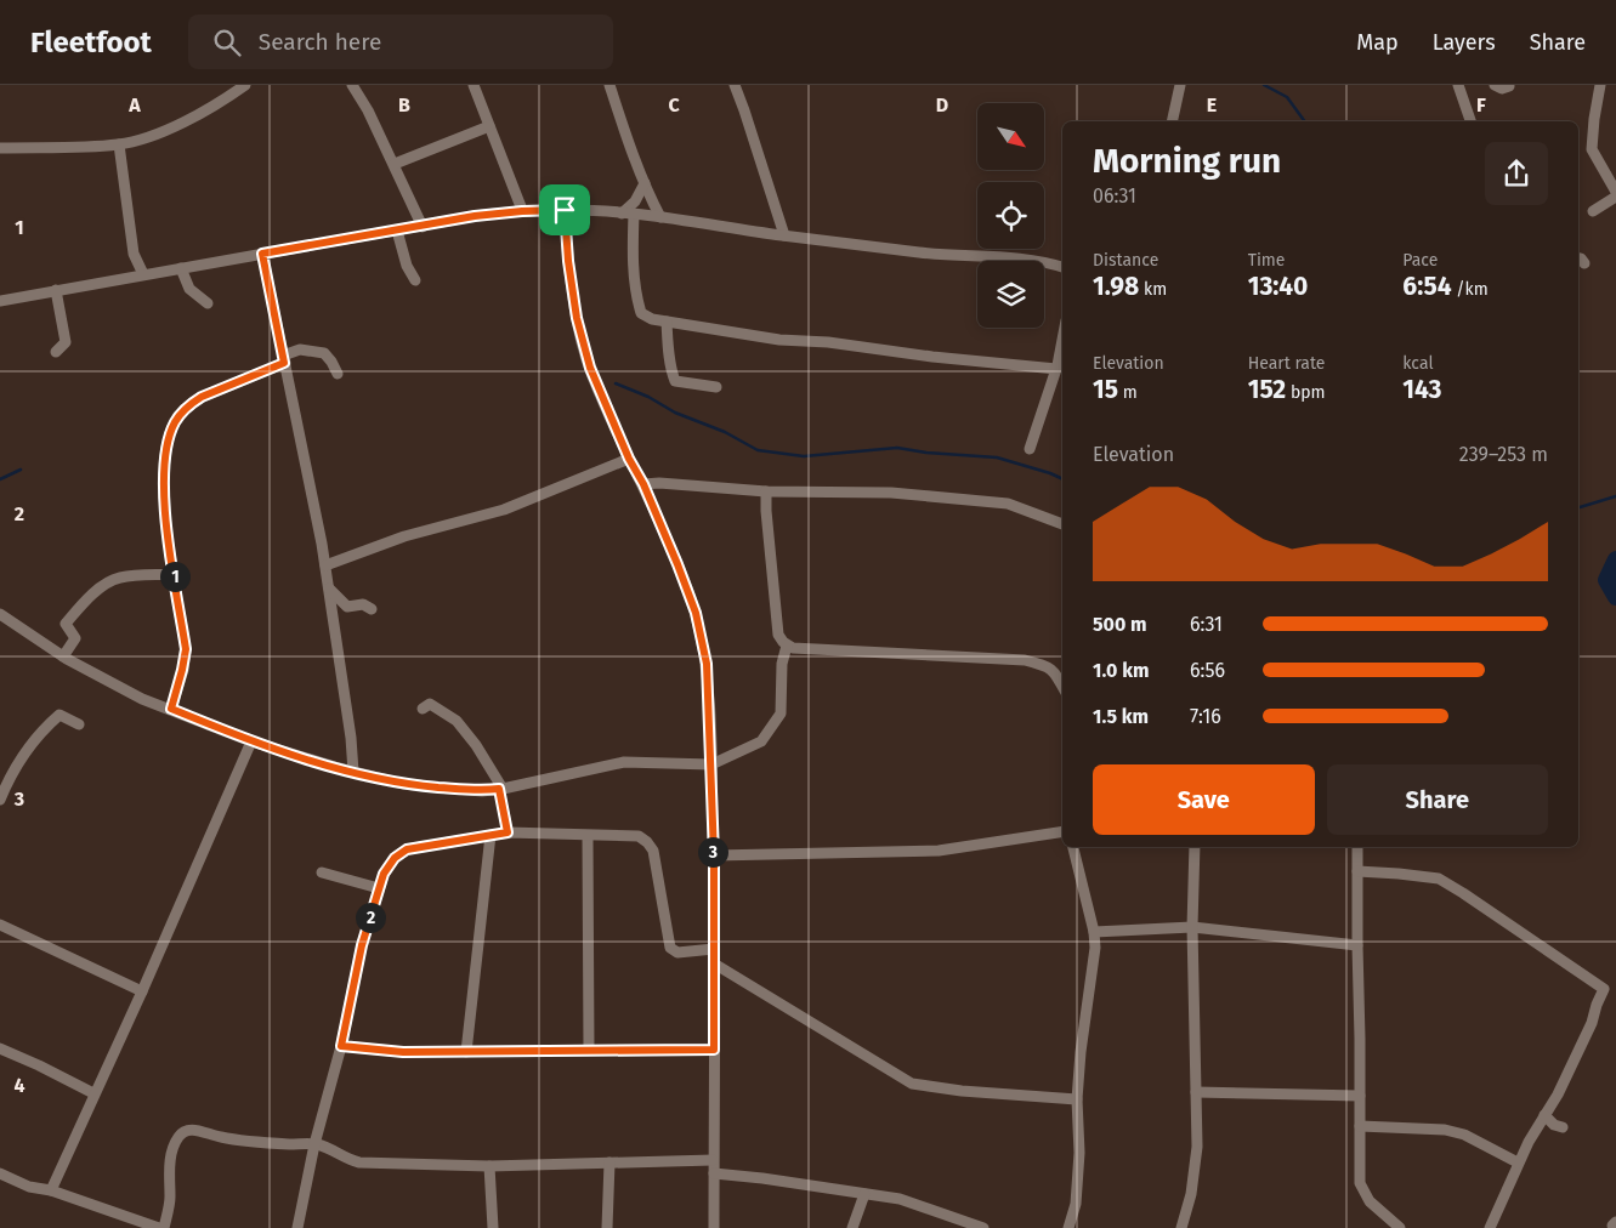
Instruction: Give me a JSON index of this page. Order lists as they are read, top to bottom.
{
  "north": "bottom right",
  "page": {
    "header": "Fleetfoot",
    "search": "Search here",
    "nav": ["Map", "Layers", "Share"],
    "heading": ["Morning run", "06:31"],
    "stats": [
      ["Distance", "1.98 km"],
      ["Time", "13:40"],
      ["Pace", "6:54 /km"],
      ["Elevation", "15 m"],
      ["Heart rate", "152 bpm"],
      ["kcal", "143"]
    ],
    "chart": ["Elevation", "239–253 m"],
    "pins": ["1", "3", "2"],
    "list": [
      {
        "name": "500 m",
        "note": "6:31"
      },
      {
        "name": "1.0 km",
        "note": "6:56"
      },
      {
        "name": "1.5 km",
        "note": "7:16"
      }
    ],
    "buttons": ["Save", "Share"]
  },
  "grid": {
    "columns": [
      "A",
      "B",
      "C",
      "D",
      "E",
      "F"
    ],
    "rows": [
      "1",
      "2",
      "3",
      "4"
    ]
  }
}
